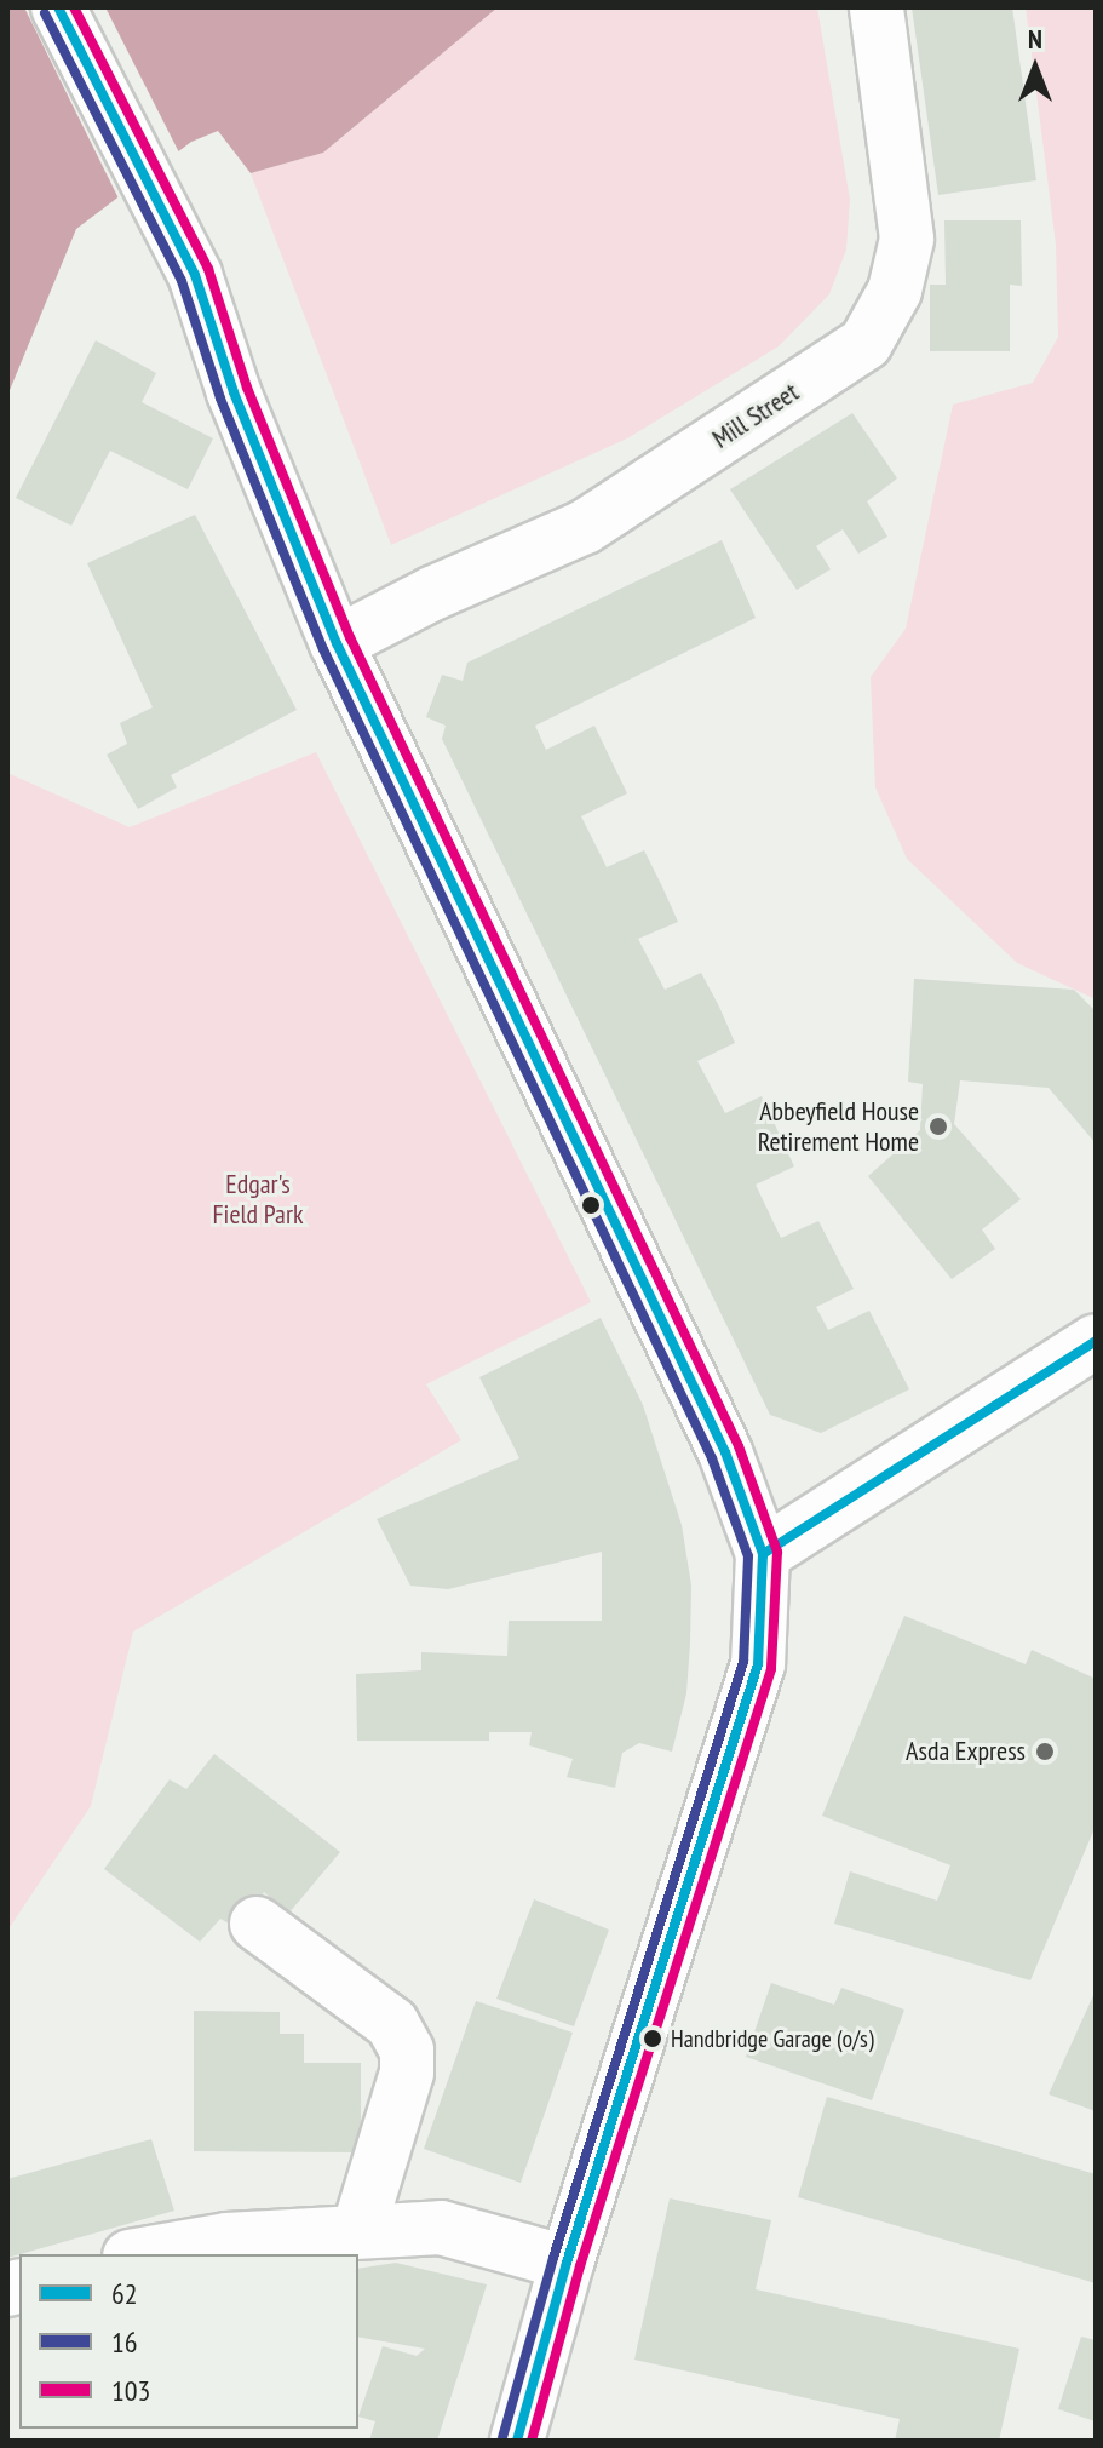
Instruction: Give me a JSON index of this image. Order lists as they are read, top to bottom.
{
  "streets": {
    "street": ["Mill Street"]
  },
  "parks": ["Edgar's Field Park"],
  "places": ["Abbeyfield House Retirement Home", "Asda Express", "Handbridge Garage (o/s)"],
  "lines": ["transit line 62", "transit line 103", "transit line 16"],
  "legend": ["62", "16", "103"],
  "north": "top"
}
